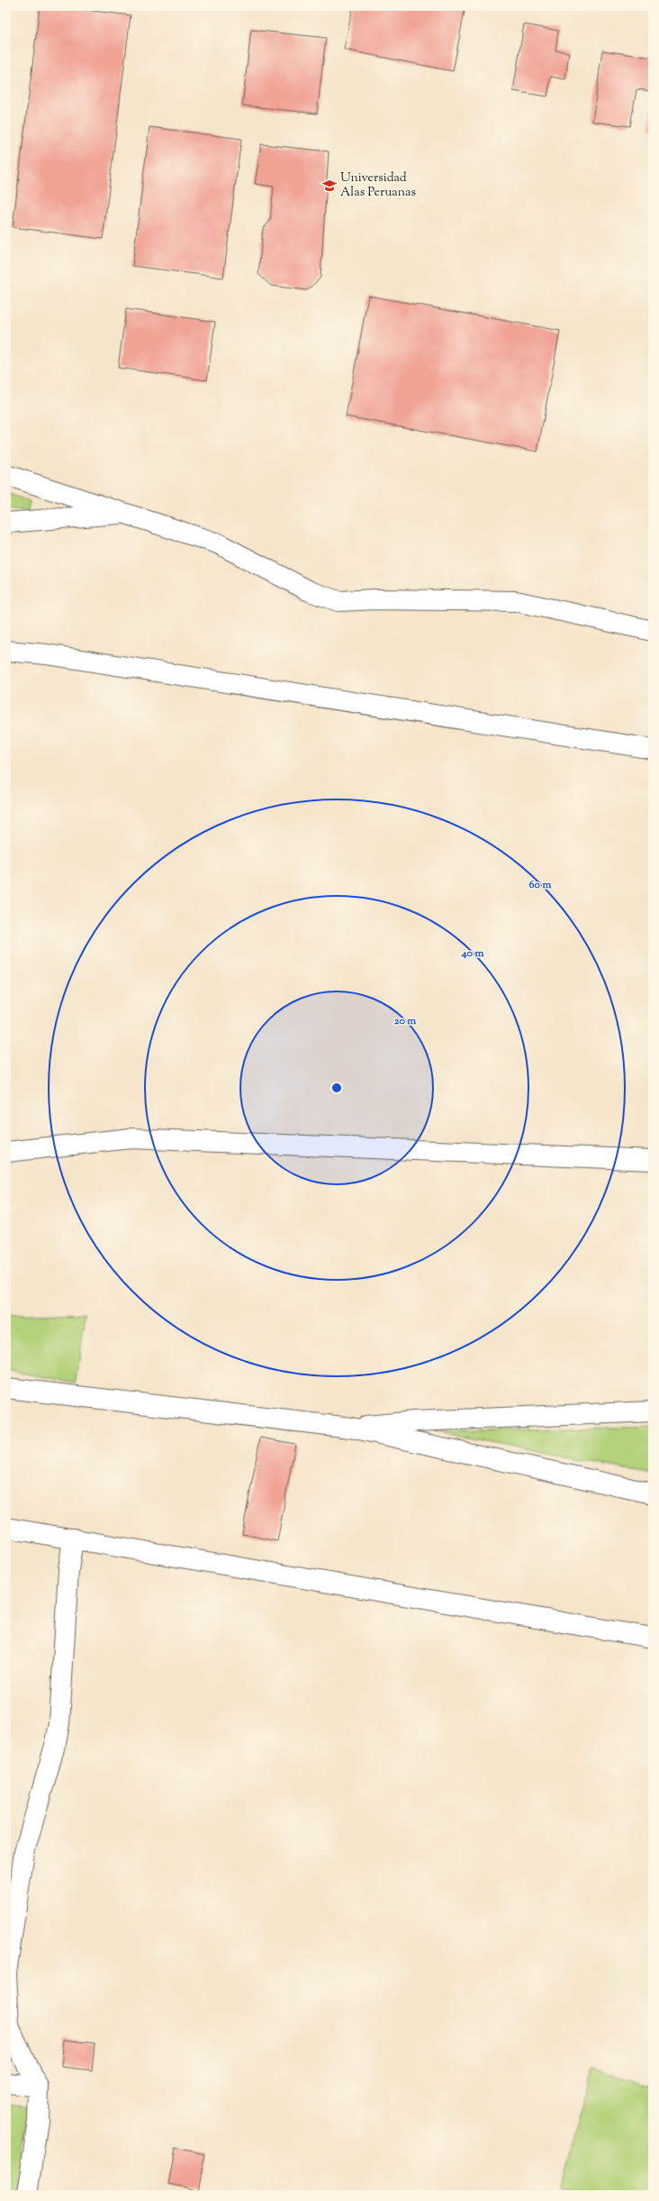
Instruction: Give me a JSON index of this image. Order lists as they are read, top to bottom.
{
  "places": {
    "school or university": ["Universidad Alas Peruanas"]
  },
  "rings": ["60 m", "40 m", "20 m"]
}
